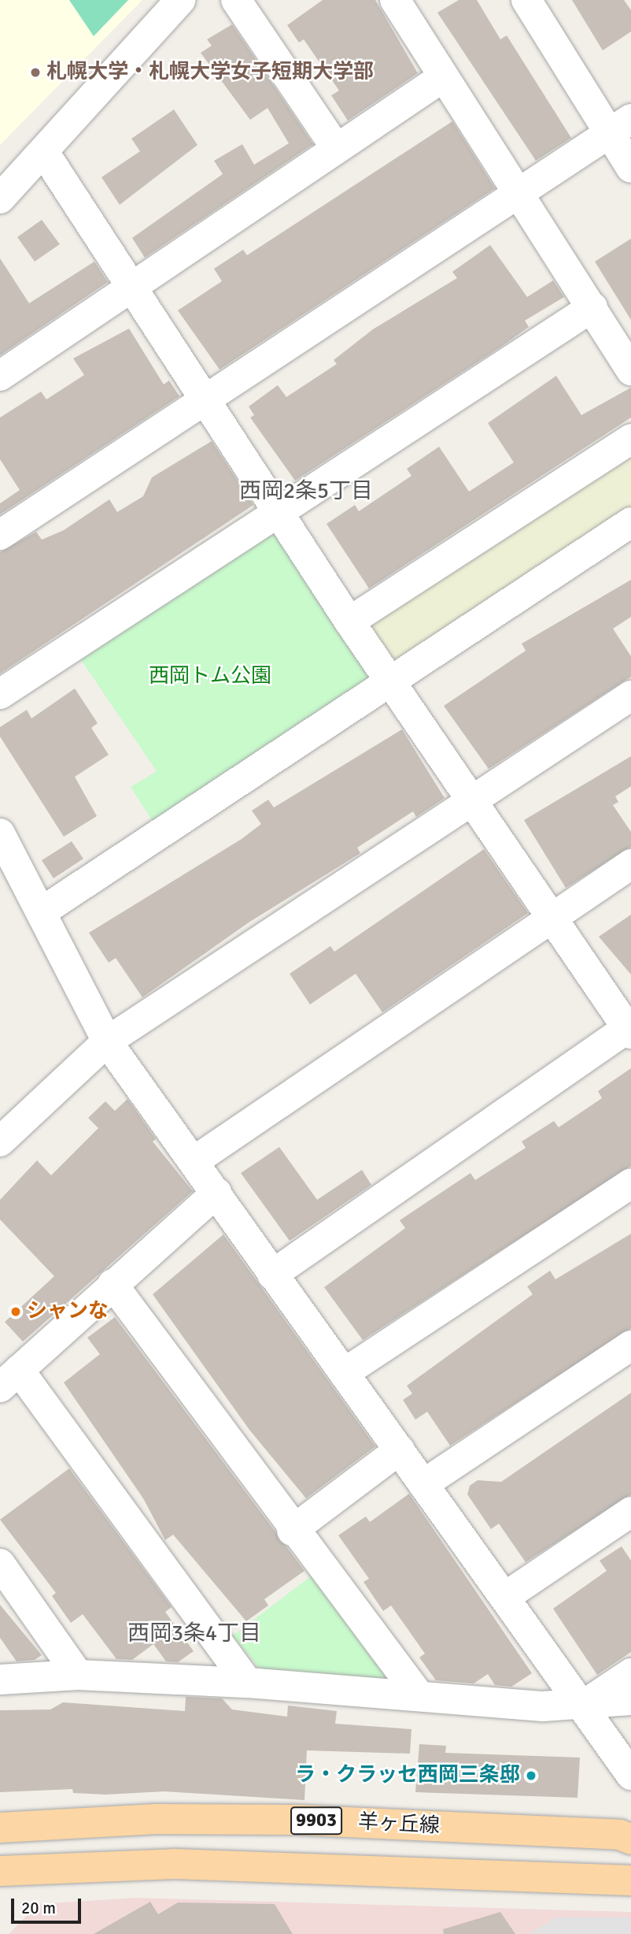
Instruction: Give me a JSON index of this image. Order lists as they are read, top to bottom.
{
  "streets": {
    "main road": ["9903", "羊ヶ丘線"]
  },
  "districts": ["西岡2条5丁目", "西岡3条4丁目"],
  "parks": ["西岡トム公園"],
  "places": ["札幌大学・札幌大学女子短期大学部", "シャンな", "ラ・クラッセ西岡三条邸"],
  "scale_bar": "20 m"
}
